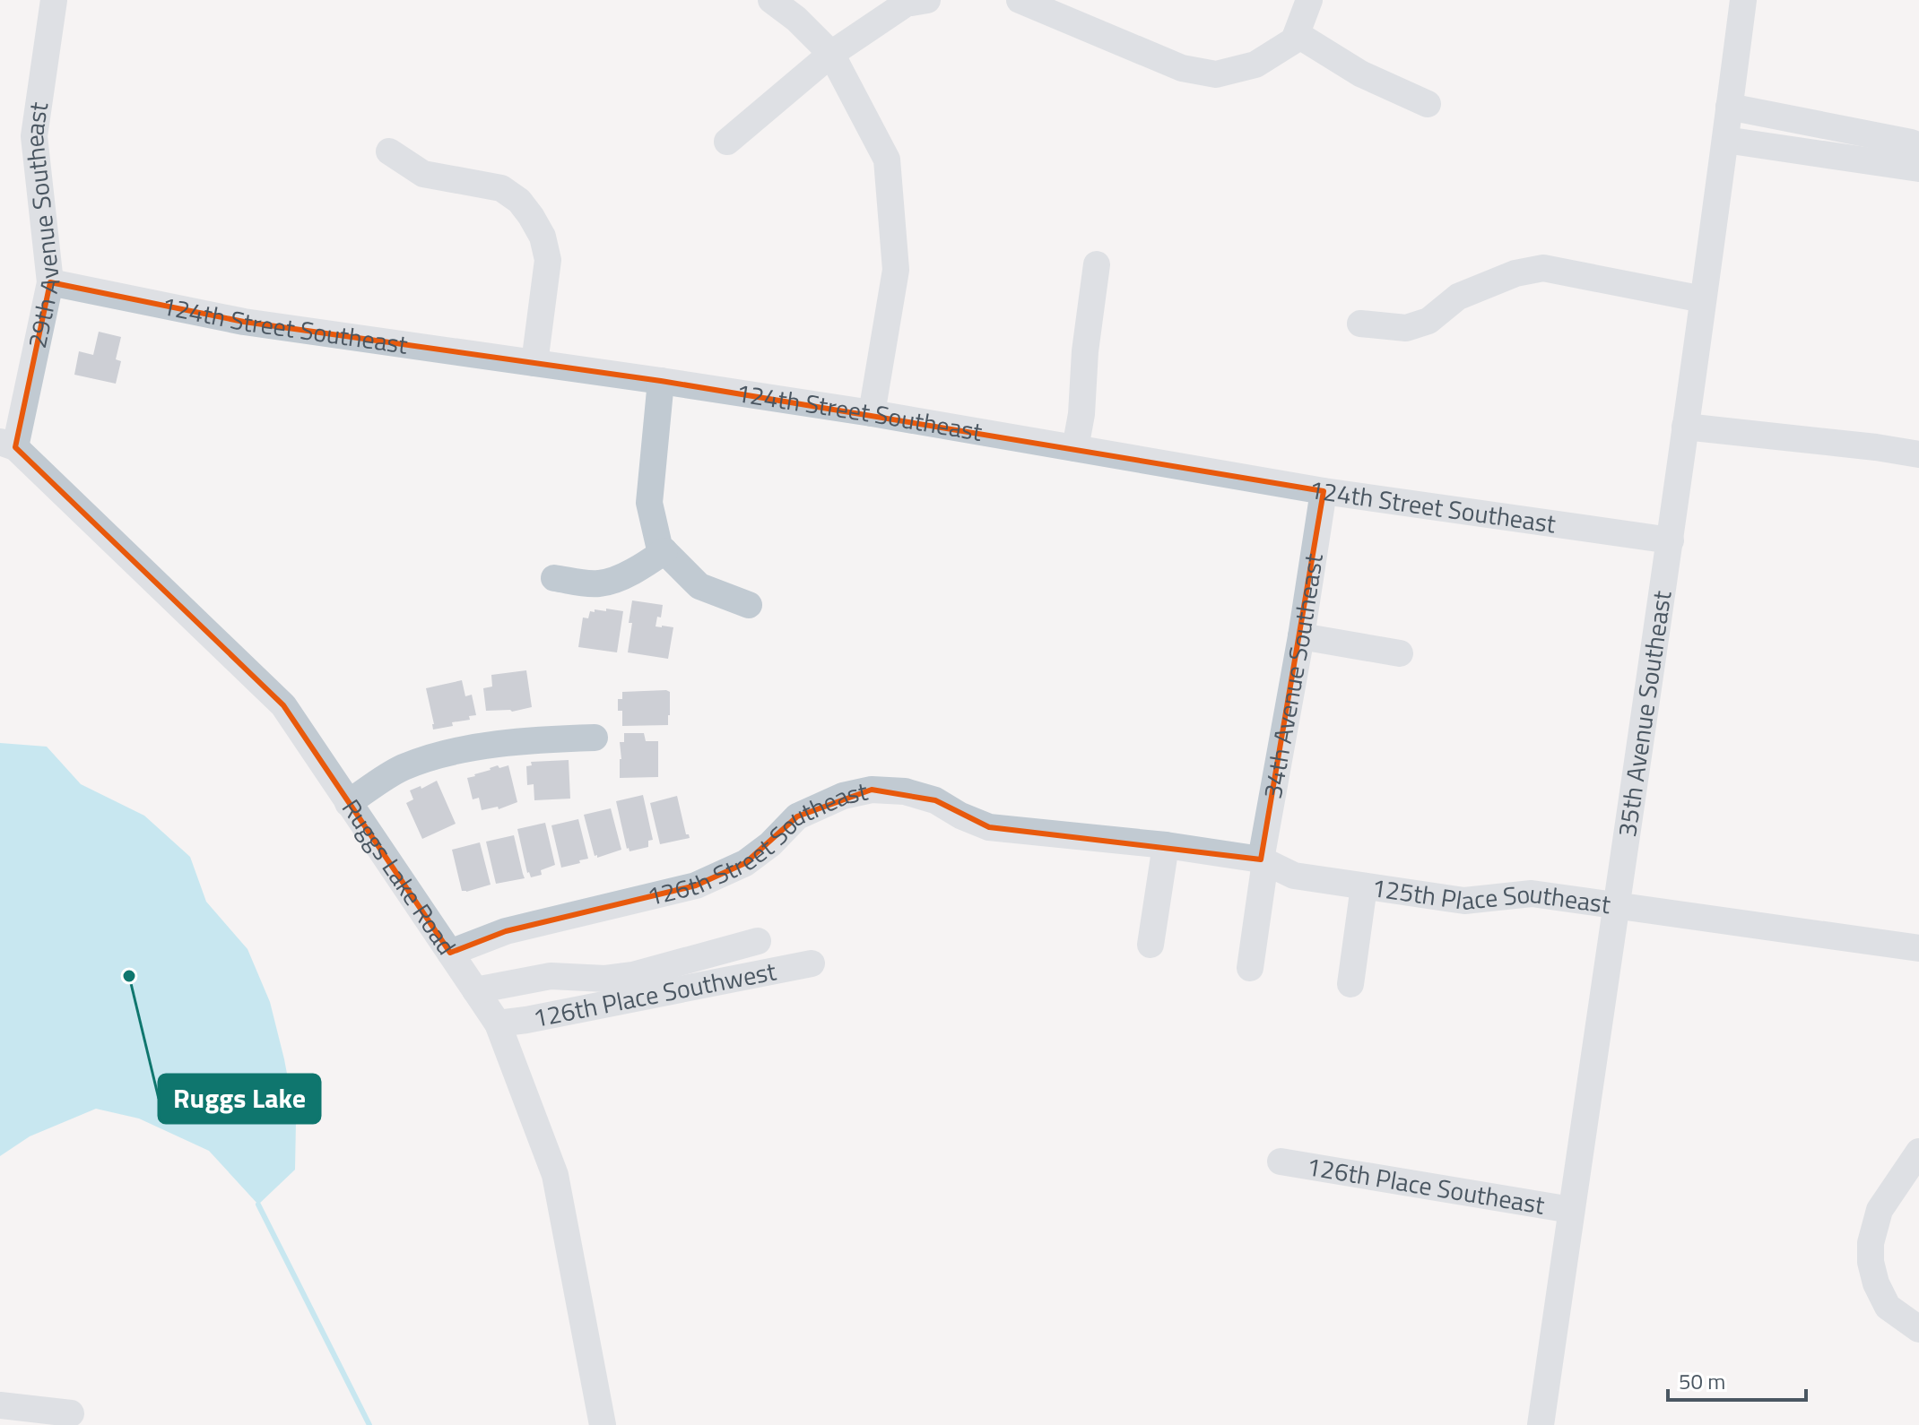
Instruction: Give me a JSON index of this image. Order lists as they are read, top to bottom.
{
  "streets": {
    "street": [
      "29th Avenue Southeast",
      "124th Street Southeast",
      "34th Avenue Southeast",
      "35th Avenue Southeast",
      "126th Street Southeast",
      "Ruggs Lake Road",
      "125th Place Southeast",
      "126th Place Southwest",
      "126th Place Southeast"
    ]
  },
  "crossings": [
    ["29th Avenue Southeast", "124th Street Southeast"],
    ["29th Avenue Southeast", "Ruggs Lake Road"],
    ["124th Street Southeast", "34th Avenue Southeast"],
    ["124th Street Southeast", "35th Avenue Southeast"],
    ["34th Avenue Southeast", "125th Place Southeast"],
    ["35th Avenue Southeast", "125th Place Southeast"],
    ["35th Avenue Southeast", "126th Place Southeast"],
    ["126th Street Southeast", "Ruggs Lake Road"],
    ["126th Street Southeast", "125th Place Southeast"],
    ["Ruggs Lake Road", "126th Place Southwest"]
  ],
  "places": ["Ruggs Lake"],
  "scale_bar": "50 m"
}
